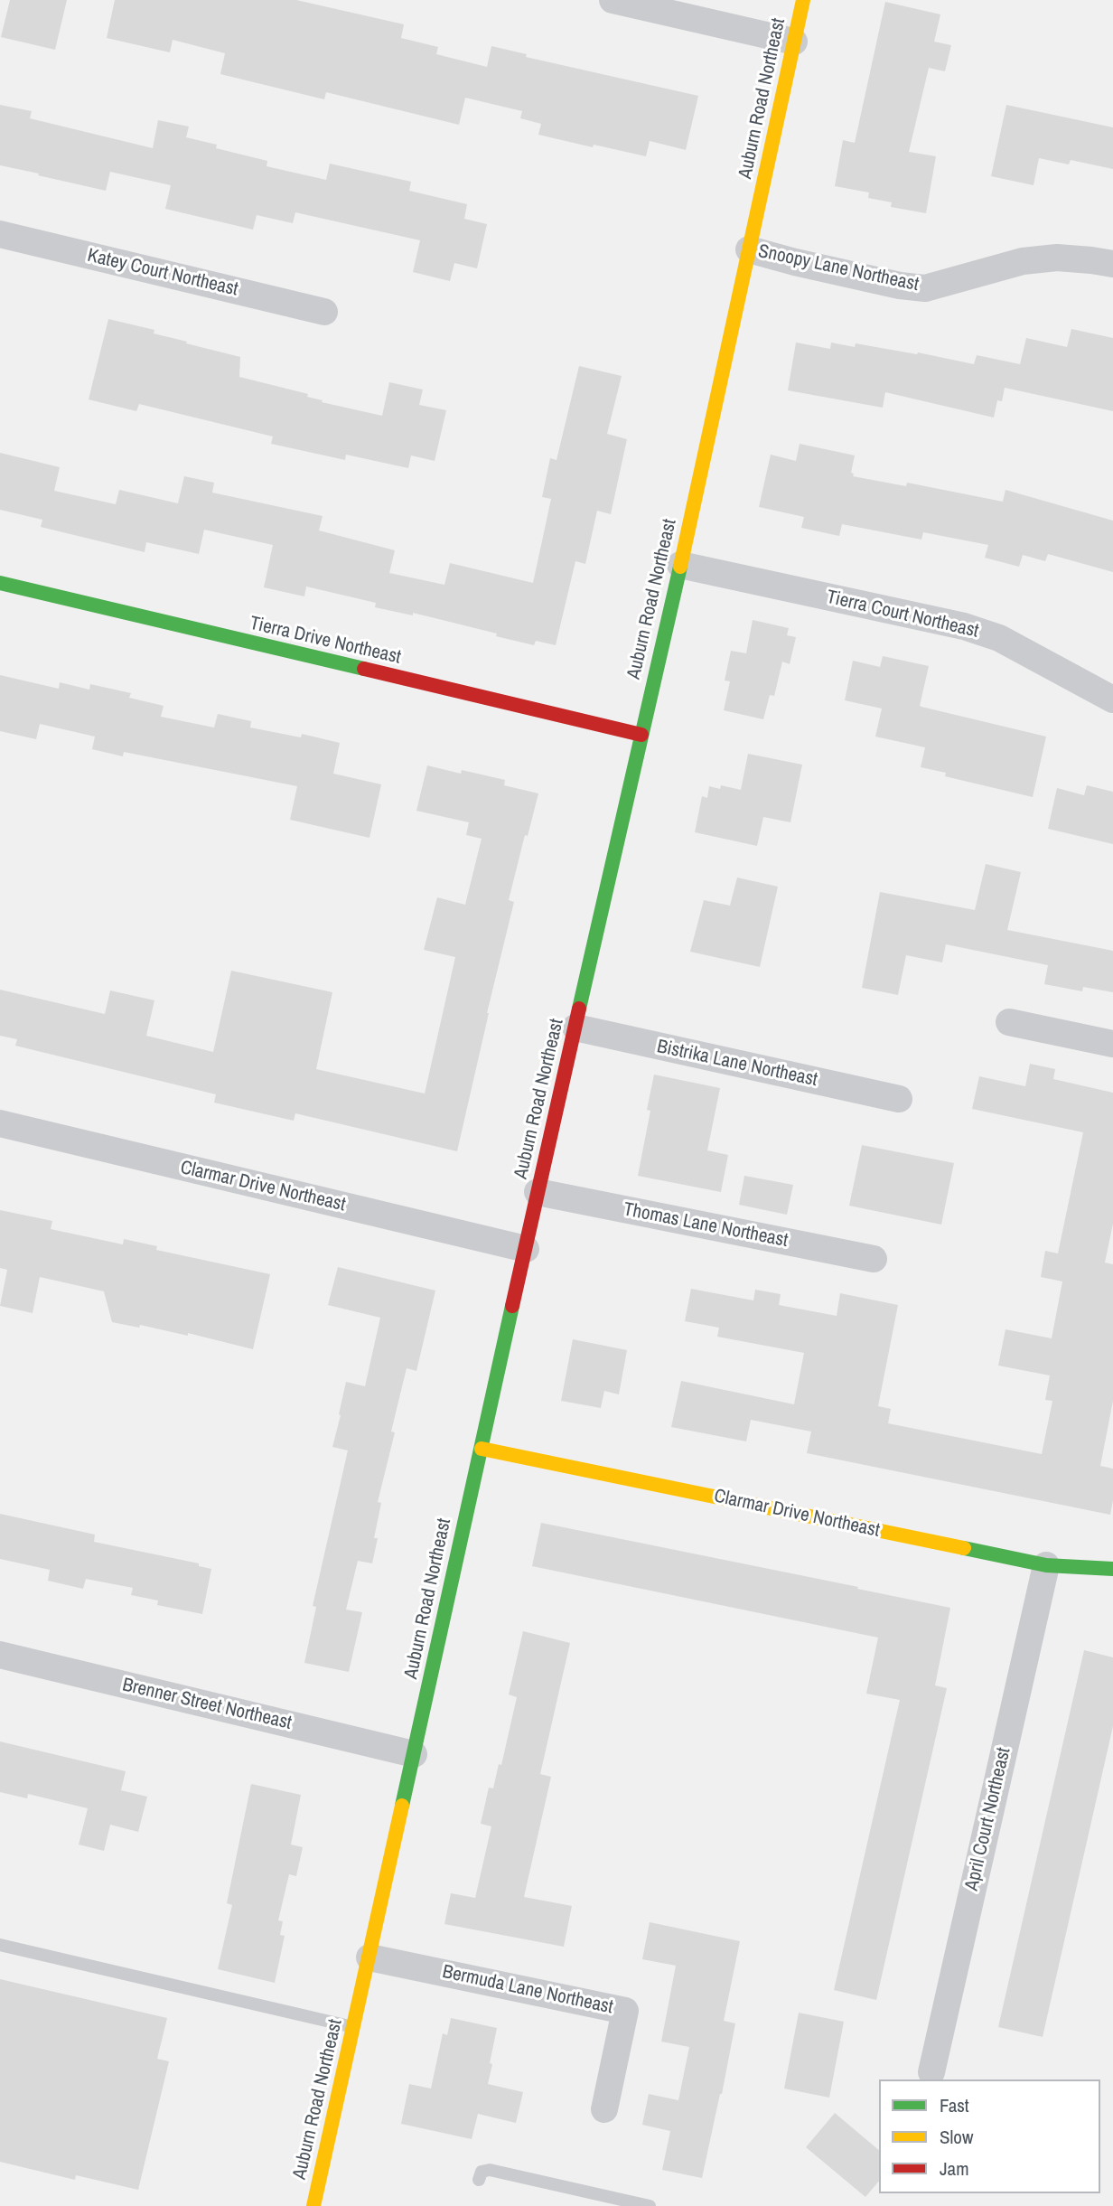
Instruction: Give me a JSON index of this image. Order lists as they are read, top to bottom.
{
  "streets": {
    "street": [
      "Auburn Road Northeast",
      "Snoopy Lane Northeast",
      "Katey Court Northeast",
      "Tierra Court Northeast",
      "Tierra Drive Northeast",
      "Bistrika Lane Northeast",
      "Clarmar Drive Northeast",
      "Thomas Lane Northeast",
      "Brenner Street Northeast",
      "April Court Northeast",
      "Bermuda Lane Northeast"
    ]
  },
  "crossings": [
    ["Auburn Road Northeast", "Snoopy Lane Northeast"],
    ["Auburn Road Northeast", "Tierra Court Northeast"],
    ["Auburn Road Northeast", "Tierra Drive Northeast"],
    ["Auburn Road Northeast", "Bistrika Lane Northeast"],
    ["Auburn Road Northeast", "Clarmar Drive Northeast"],
    ["Auburn Road Northeast", "Thomas Lane Northeast"],
    ["Auburn Road Northeast", "Brenner Street Northeast"],
    ["Auburn Road Northeast", "Bermuda Lane Northeast"],
    ["Clarmar Drive Northeast", "April Court Northeast"]
  ],
  "legend": ["Fast", "Slow", "Jam"]
}
